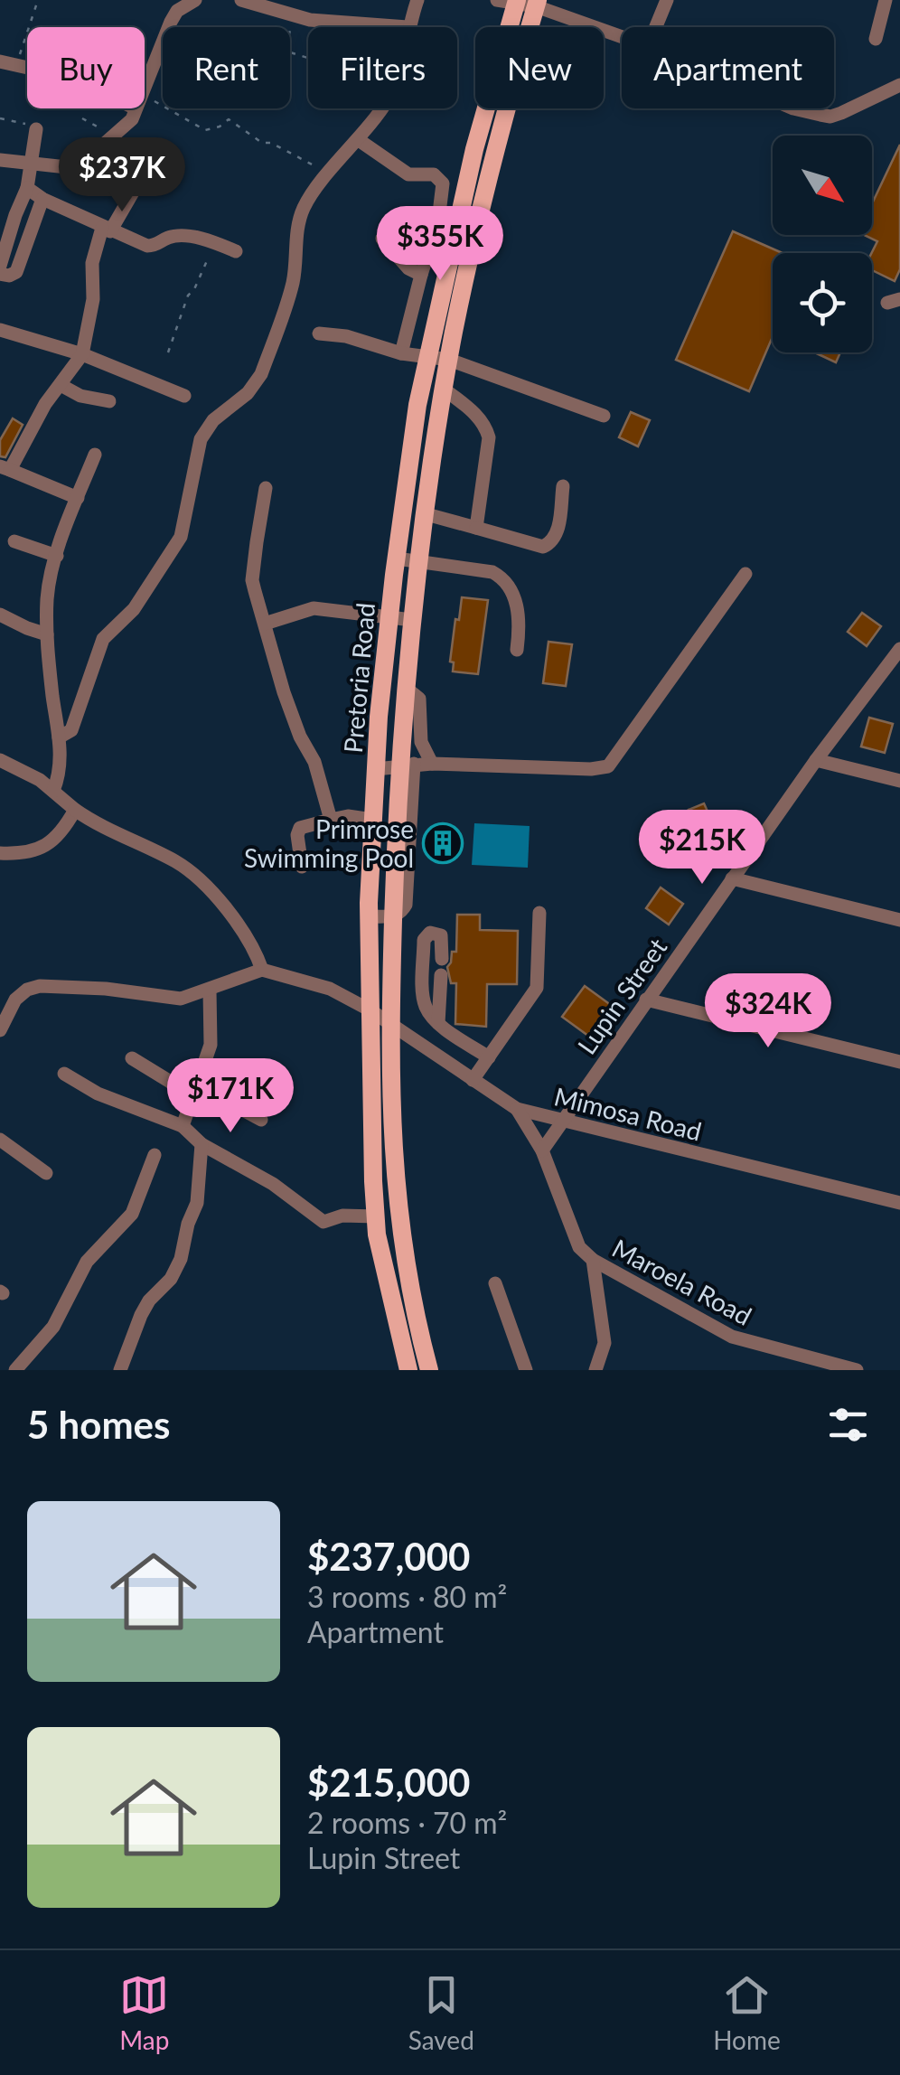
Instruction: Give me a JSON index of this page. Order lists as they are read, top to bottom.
{
  "streets": {
    "main road": ["Pretoria Road"],
    "street": ["Lupin Street", "Mimosa Road", "Maroela Road"]
  },
  "crossings": [
    ["Pretoria Road", "Mimosa Road"],
    ["Lupin Street", "Mimosa Road"]
  ],
  "places": {
    "building": ["Primrose Swimming Pool"]
  },
  "north": "bottom right",
  "page": {
    "chip": [
      "Buy",
      "Rent",
      "Filters",
      "New",
      "Apartment"
    ],
    "price": [
      "$237K",
      "$355K",
      "$215K",
      "$324K",
      "$171K"
    ],
    "heading": "5 homes",
    "list": [
      {
        "name": "$237,000",
        "note": "3 rooms · 80 m² · Apartment"
      },
      {
        "name": "$215,000",
        "note": "2 rooms · 70 m² · Lupin Street"
      }
    ],
    "tabs": ["Map", "Saved", "Home"]
  }
}
